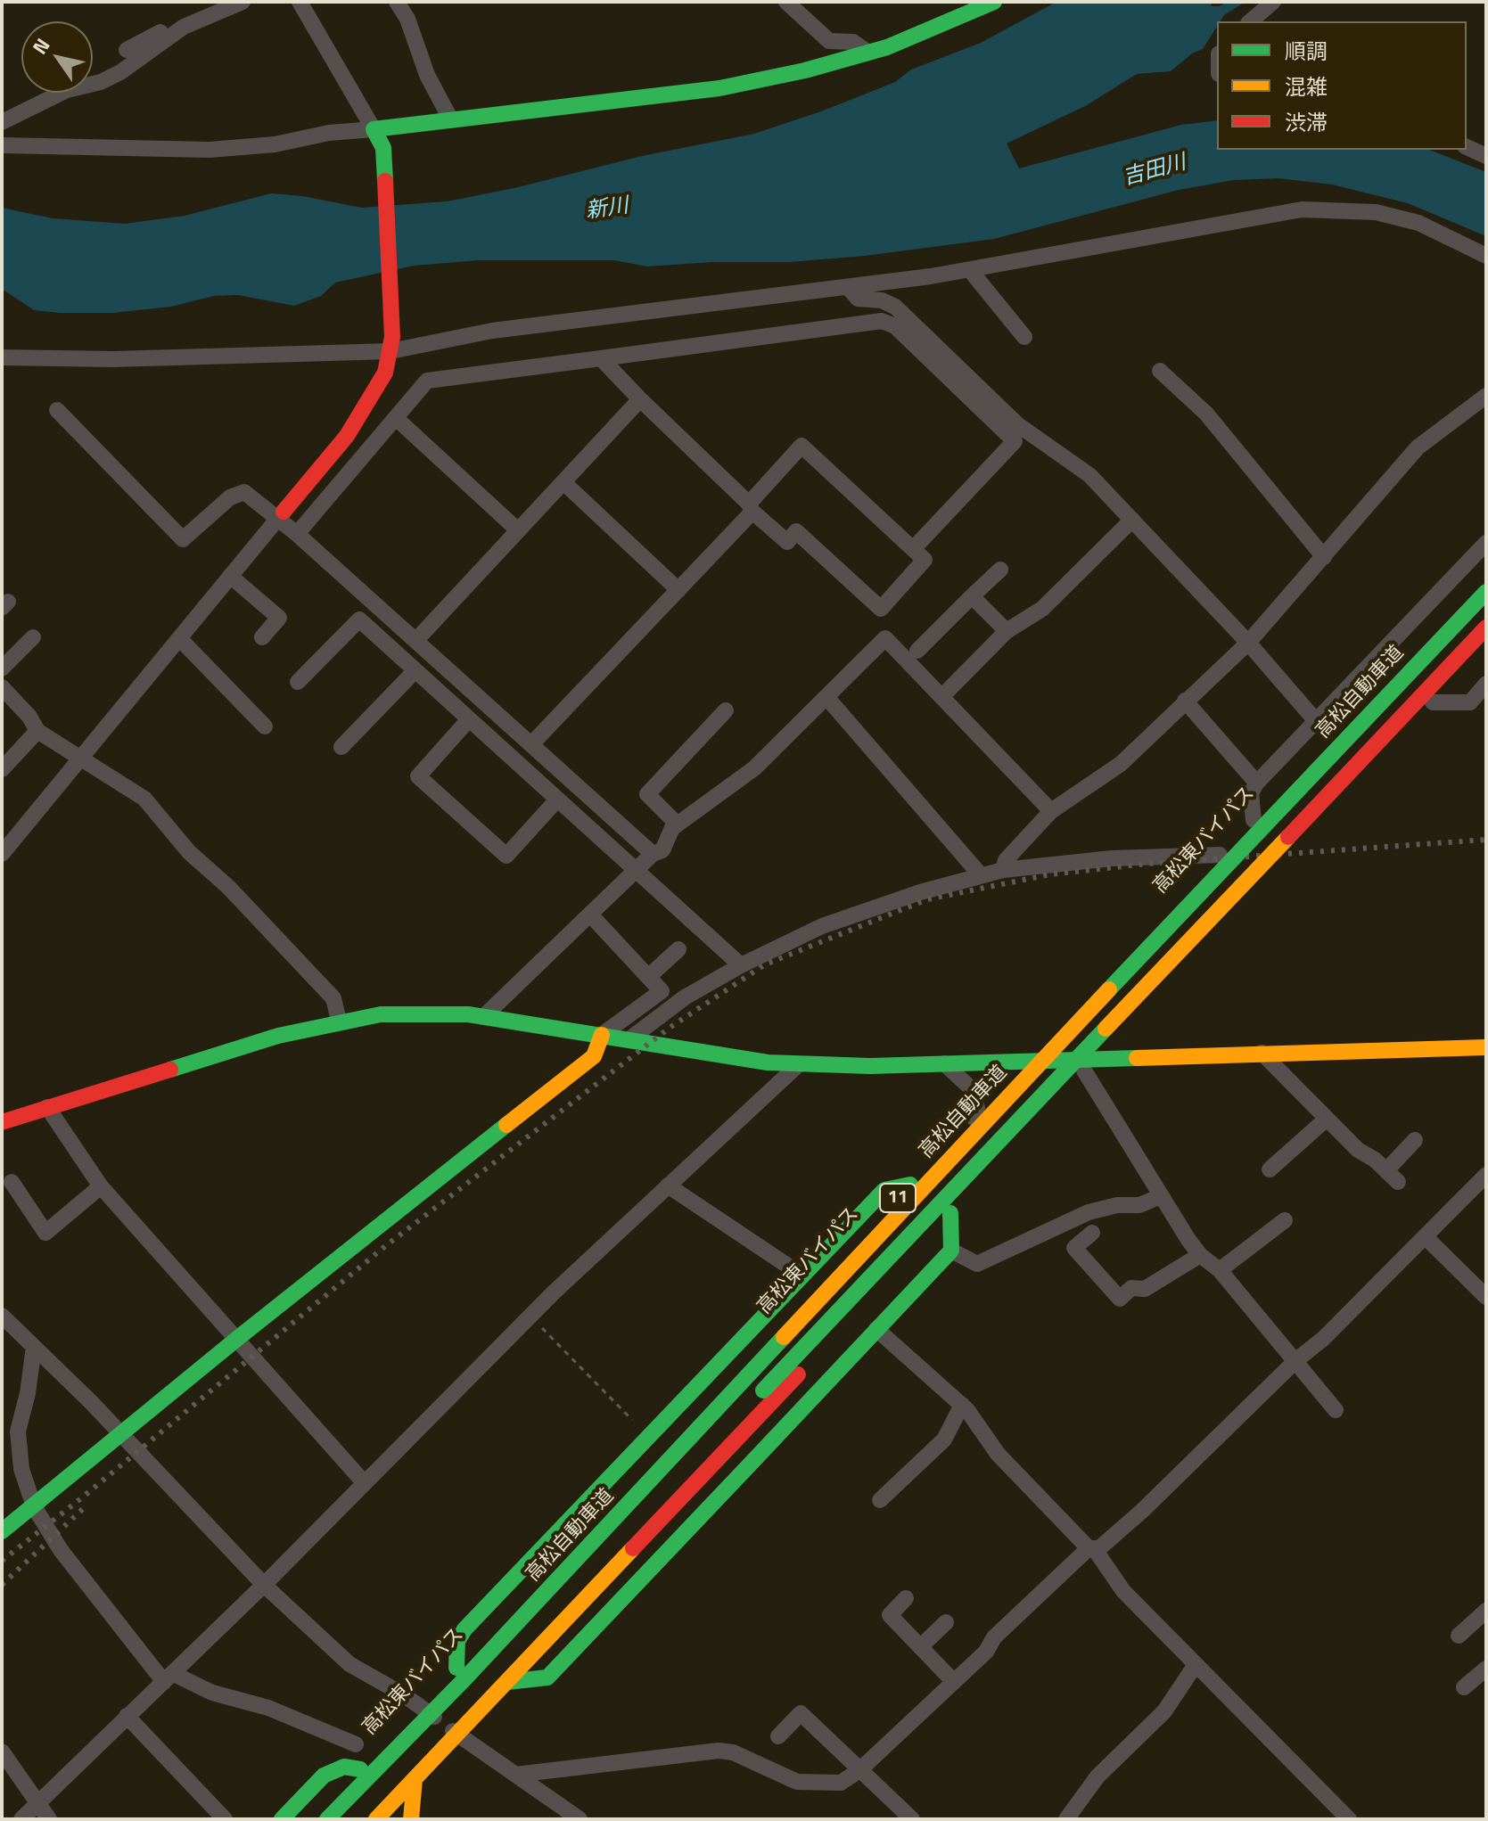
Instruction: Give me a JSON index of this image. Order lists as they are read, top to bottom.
{
  "streets": {
    "main road": ["高松自動車道", "高松東バイパス", "11"]
  },
  "crossings": [
    ["高松自動車道", "11"]
  ],
  "water": ["吉田川", "新川"],
  "legend": ["順調", "混雑", "渋滞"],
  "north": "top left"
}
